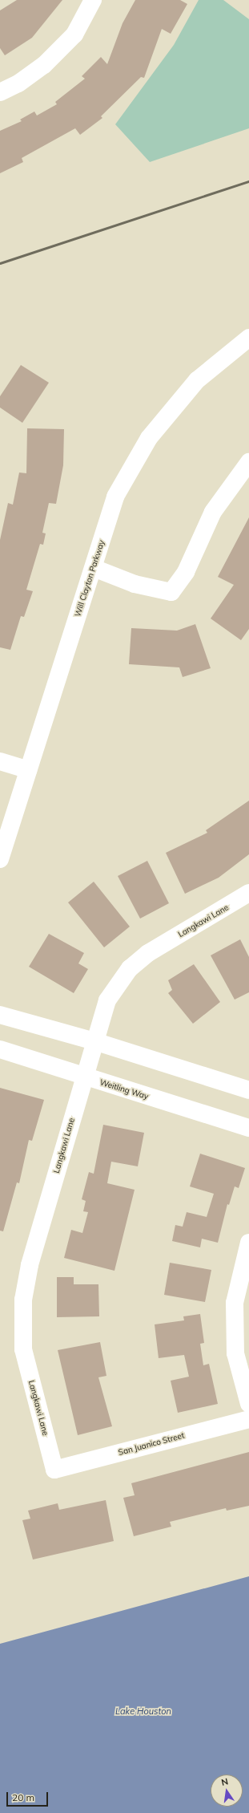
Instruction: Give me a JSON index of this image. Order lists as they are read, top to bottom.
{
  "streets": {
    "street": [
      "Will Clayton Parkway",
      "Langkawi Lane",
      "Weitling Way",
      "San Juanico Street"
    ]
  },
  "crossings": [
    ["Langkawi Lane", "Weitling Way"],
    ["Langkawi Lane", "San Juanico Street"]
  ],
  "water": ["Lake Houston"],
  "scale_bar": "20 m",
  "north": "top"
}
